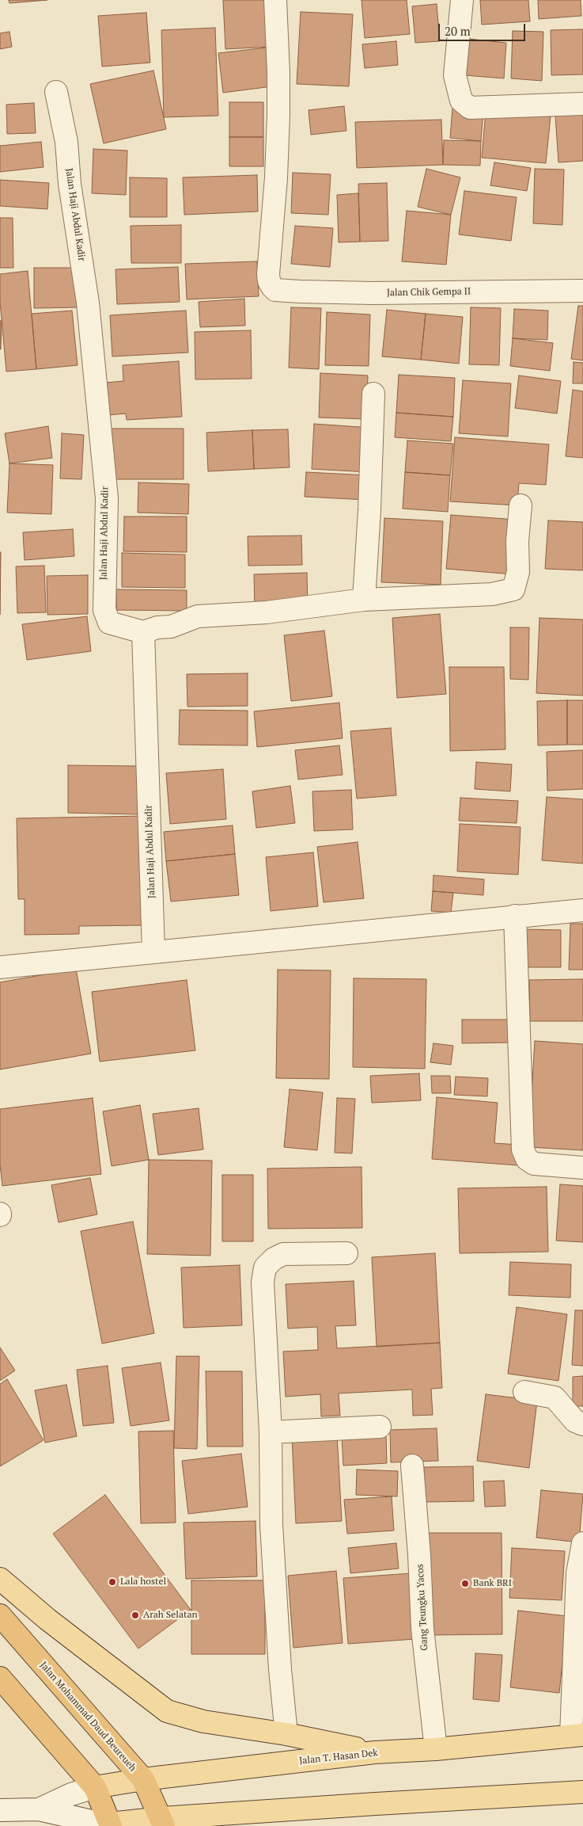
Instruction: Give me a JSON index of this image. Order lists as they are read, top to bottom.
{
  "streets": {
    "highway": ["Jalan Mohammad Daud Beureueh"],
    "main road": ["Jalan T. Hasan Dek"],
    "street": ["Jalan Haji Abdul Kadir", "Jalan Chik Gempa II", "Gang Teungku Yacos"]
  },
  "crossings": [
    ["Gang Teungku Yacos", "Jalan T. Hasan Dek"],
    ["Jalan Mohammad Daud Beureueh", "Jalan T. Hasan Dek"]
  ],
  "places": ["Lala hostel", "Bank BRI", "Arah Selatan"],
  "scale_bar": "20 m"
}
